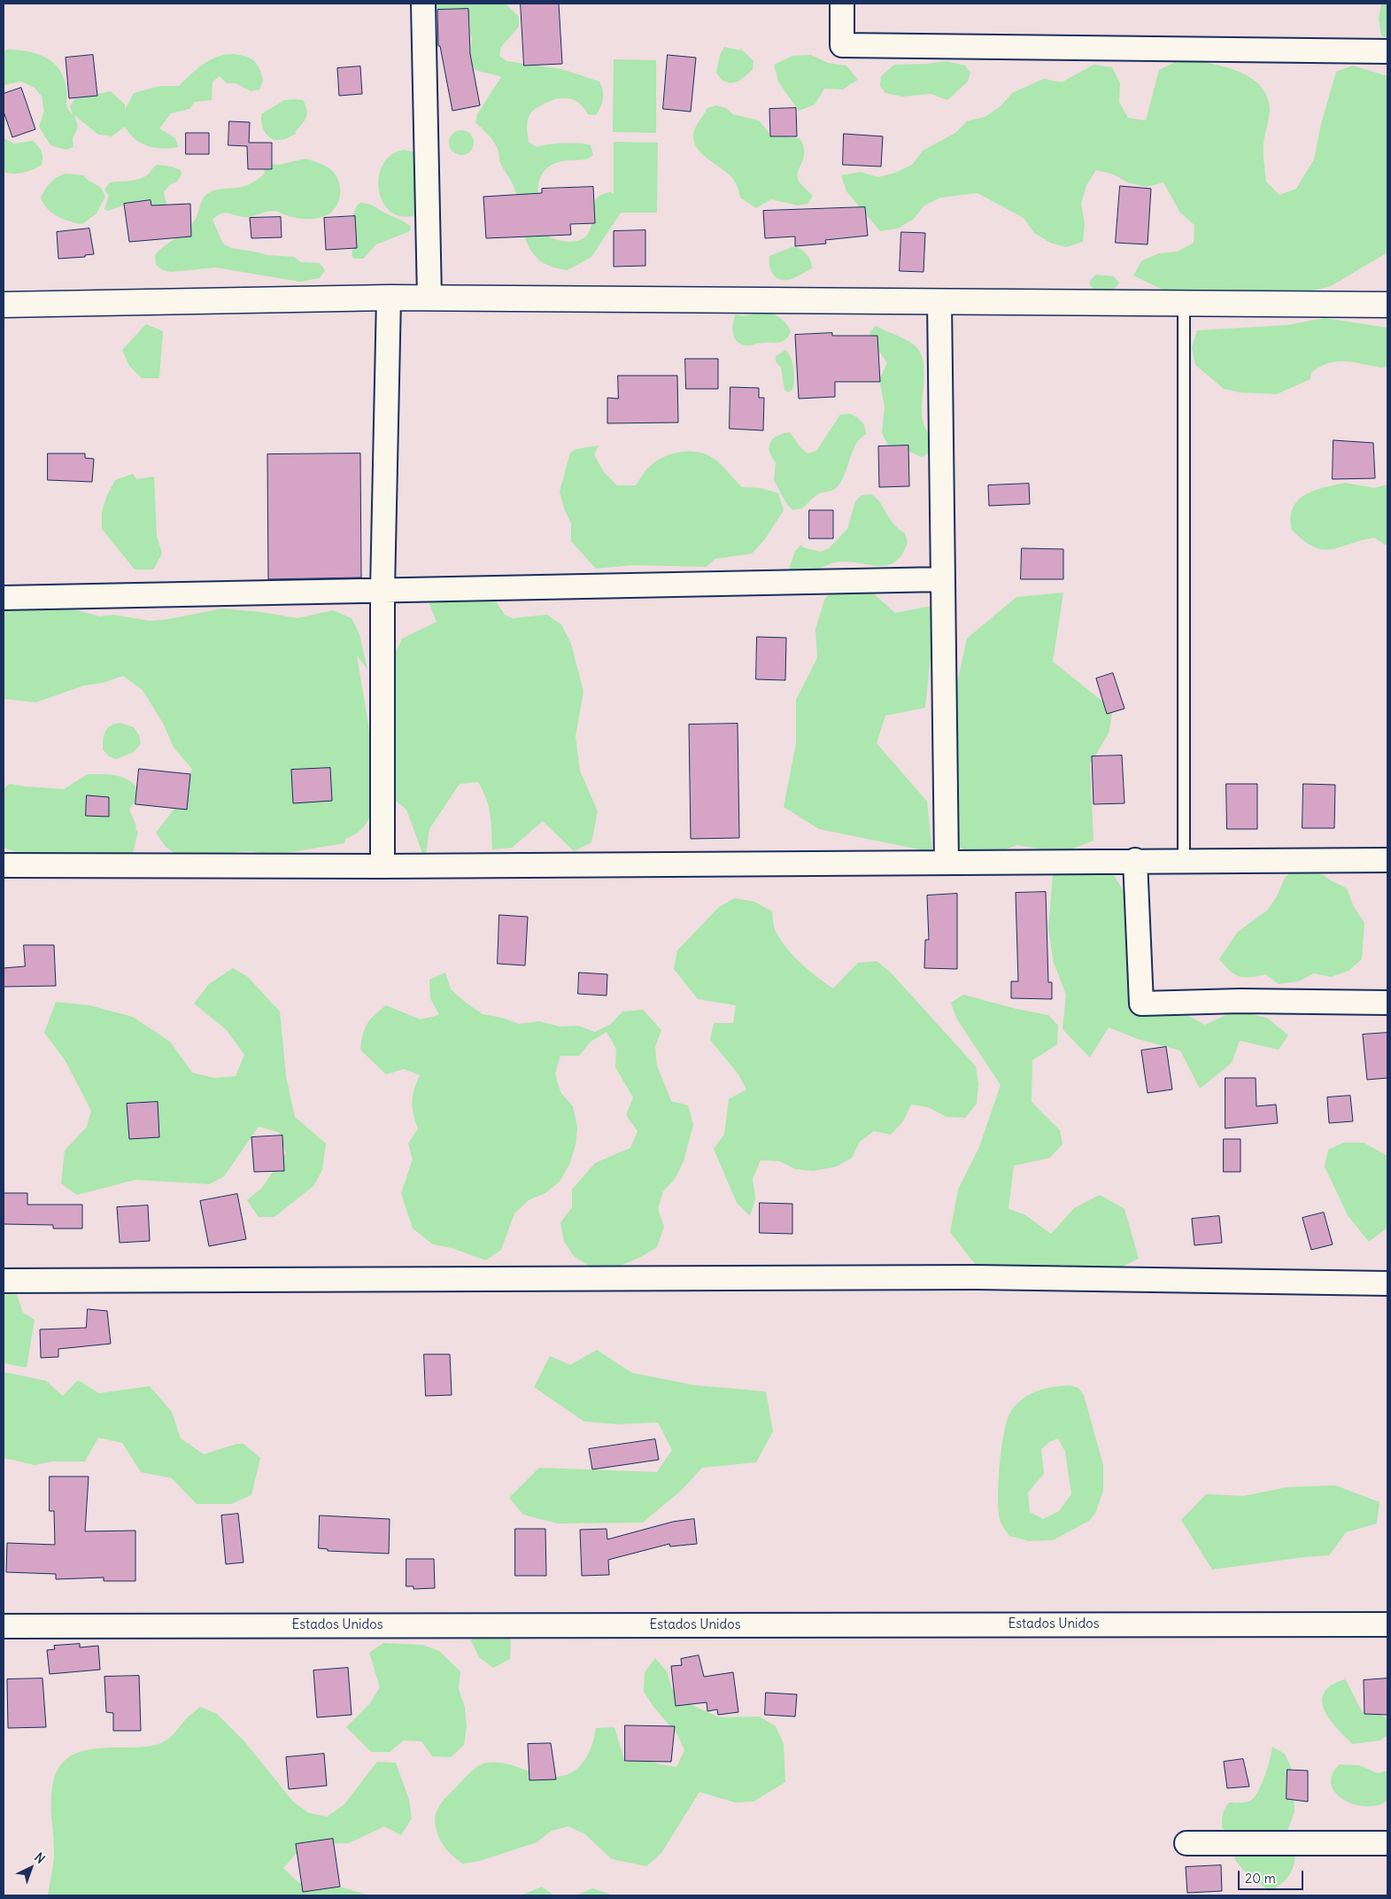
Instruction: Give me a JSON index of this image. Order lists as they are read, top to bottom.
{
  "streets": {
    "street": ["Estados Unidos"]
  },
  "scale_bar": "20 m",
  "north": "top right"
}
